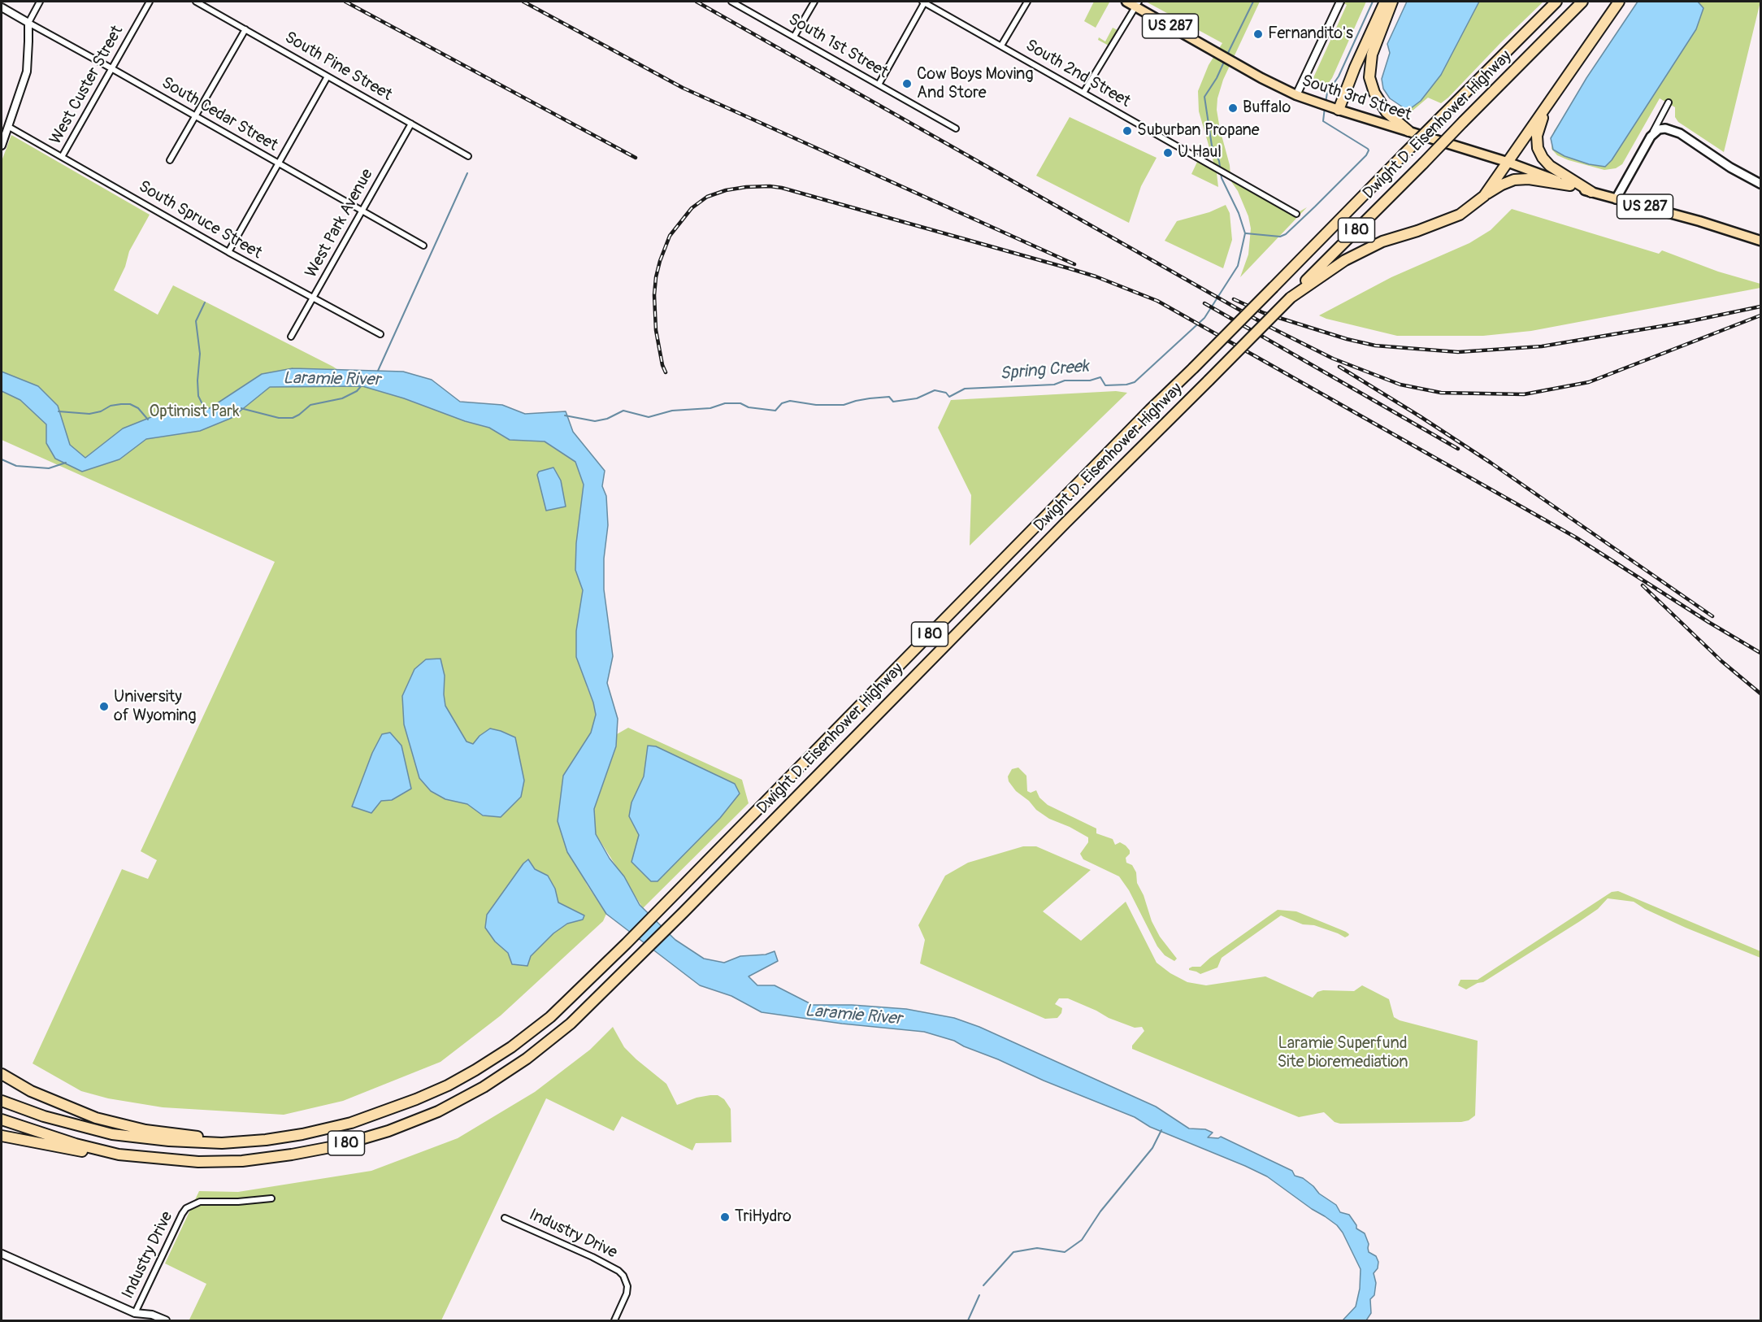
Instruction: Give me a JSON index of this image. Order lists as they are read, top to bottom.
{
  "streets": {
    "highway": ["Dwight D. Eisenhower Highway", "I 80"],
    "main road": ["US 287", "South 3rd Street"],
    "street": [
      "South 1st Street",
      "South Pine Street",
      "South 2nd Street",
      "West Custer Street",
      "South Cedar Street",
      "South Spruce Street",
      "West Park Avenue",
      "Industry Drive"
    ]
  },
  "crossings": [
    ["South Pine Street", "West Park Avenue"],
    ["West Custer Street", "South Cedar Street"],
    ["West Custer Street", "South Spruce Street"],
    ["South Cedar Street", "West Park Avenue"],
    ["South Spruce Street", "West Park Avenue"]
  ],
  "water": ["Spring Creek", "Laramie River"],
  "parks": ["Optimist Park", "Laramie Superfund Site bioremediation"],
  "places": [
    "Fernandito's",
    "Cow Boys Moving And Store",
    "Buffalo",
    "Suburban Propane",
    "U Haul",
    "University of Wyoming",
    "TriHydro"
  ]
}
